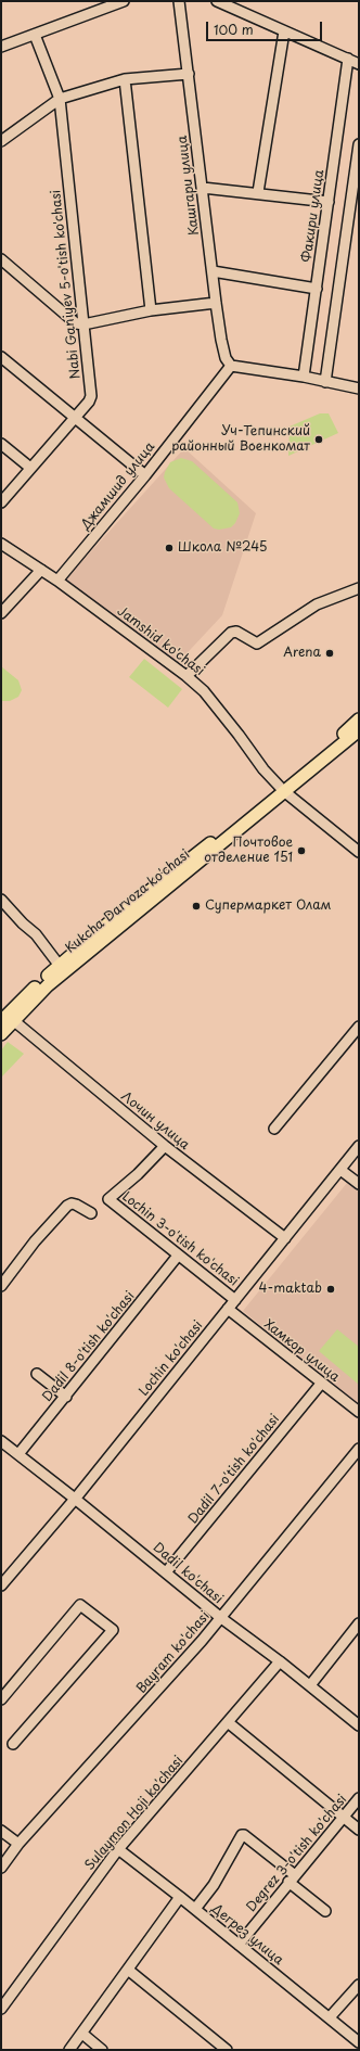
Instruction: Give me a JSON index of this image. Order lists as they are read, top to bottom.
{
  "streets": {
    "main road": ["Kukcha Darvoza ko'chasi"],
    "street": [
      "Кашгари улица",
      "Факири улица",
      "Nabi Ganiyev 5-o'tish ko'chasi",
      "Джамшид улица",
      "Jamshid ko'chasi",
      "Лочин улица",
      "Lochin 3-o'tish ko'chasi",
      "Dadil 8-o'tish ko'chasi",
      "Хамкор улица",
      "Lochin ko'chasi",
      "Dadil 7-o'tish ko'chasi",
      "Dadil ko'chasi",
      "Bayram ko'chasi",
      "Sulaymon Hoji ko'chasi",
      "Degrez 3-o'tish ko'chasi",
      "Дегрез улица"
    ]
  },
  "crossings": [
    ["Кашгари улица", "Джамшид улица"],
    ["Джамшид улица", "Jamshid ko'chasi"],
    ["Jamshid ko'chasi", "Kukcha Darvoza ko'chasi"],
    ["Kukcha Darvoza ko'chasi", "Лочин улица"],
    ["Лочин улица", "Lochin 3-o'tish ko'chasi"],
    ["Лочин улица", "Lochin ko'chasi"],
    ["Lochin 3-o'tish ko'chasi", "Dadil 8-o'tish ko'chasi"],
    ["Lochin 3-o'tish ko'chasi", "Lochin ko'chasi"],
    ["Dadil 8-o'tish ko'chasi", "Dadil ko'chasi"],
    ["Хамкор улица", "Lochin ko'chasi"],
    ["Хамкор улица", "Dadil 7-o'tish ko'chasi"],
    ["Lochin ko'chasi", "Dadil ko'chasi"],
    ["Dadil 7-o'tish ko'chasi", "Dadil ko'chasi"],
    ["Dadil ko'chasi", "Bayram ko'chasi"],
    ["Dadil ko'chasi", "Sulaymon Hoji ko'chasi"],
    ["Sulaymon Hoji ko'chasi", "Дегрез улица"],
    ["Degrez 3-o'tish ko'chasi", "Дегрез улица"]
  ],
  "places": [
    "Уч-Тепинский районный Военкомат",
    "Школа №245",
    "Arena",
    "Почтовое отделение 151",
    "Супермаркет Олам",
    "4-maktab"
  ],
  "scale_bar": "100 m"
}
